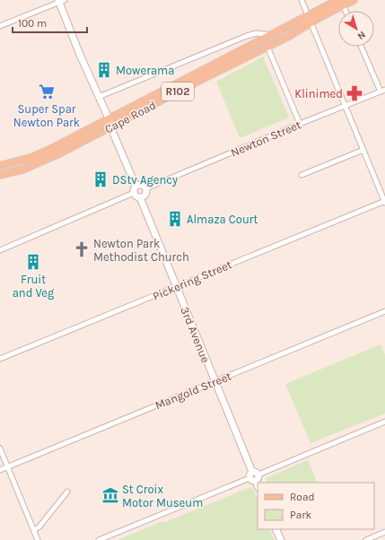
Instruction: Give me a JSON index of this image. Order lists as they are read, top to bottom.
{
  "streets": {
    "main road": ["R102", "Cape Road"],
    "street": [
      "Newton Street",
      "Pickering Street",
      "3rd Avenue",
      "Mangold Street"
    ]
  },
  "crossings": [
    ["Newton Street", "3rd Avenue"],
    ["Pickering Street", "3rd Avenue"],
    ["3rd Avenue", "Mangold Street"]
  ],
  "places": {
    "building": [
      "Mowerama",
      "DStv Agency",
      "Almaza Court",
      "Fruit and Veg"
    ],
    "supermarket": ["Super Spar Newton Park"],
    "pharmacy": ["Klinimed"],
    "church": ["Newton Park Methodist Church"],
    "museum": ["St Croix Motor Museum"]
  },
  "legend": ["Road", "Park"],
  "scale_bar": "100 m",
  "north": "bottom right"
}
